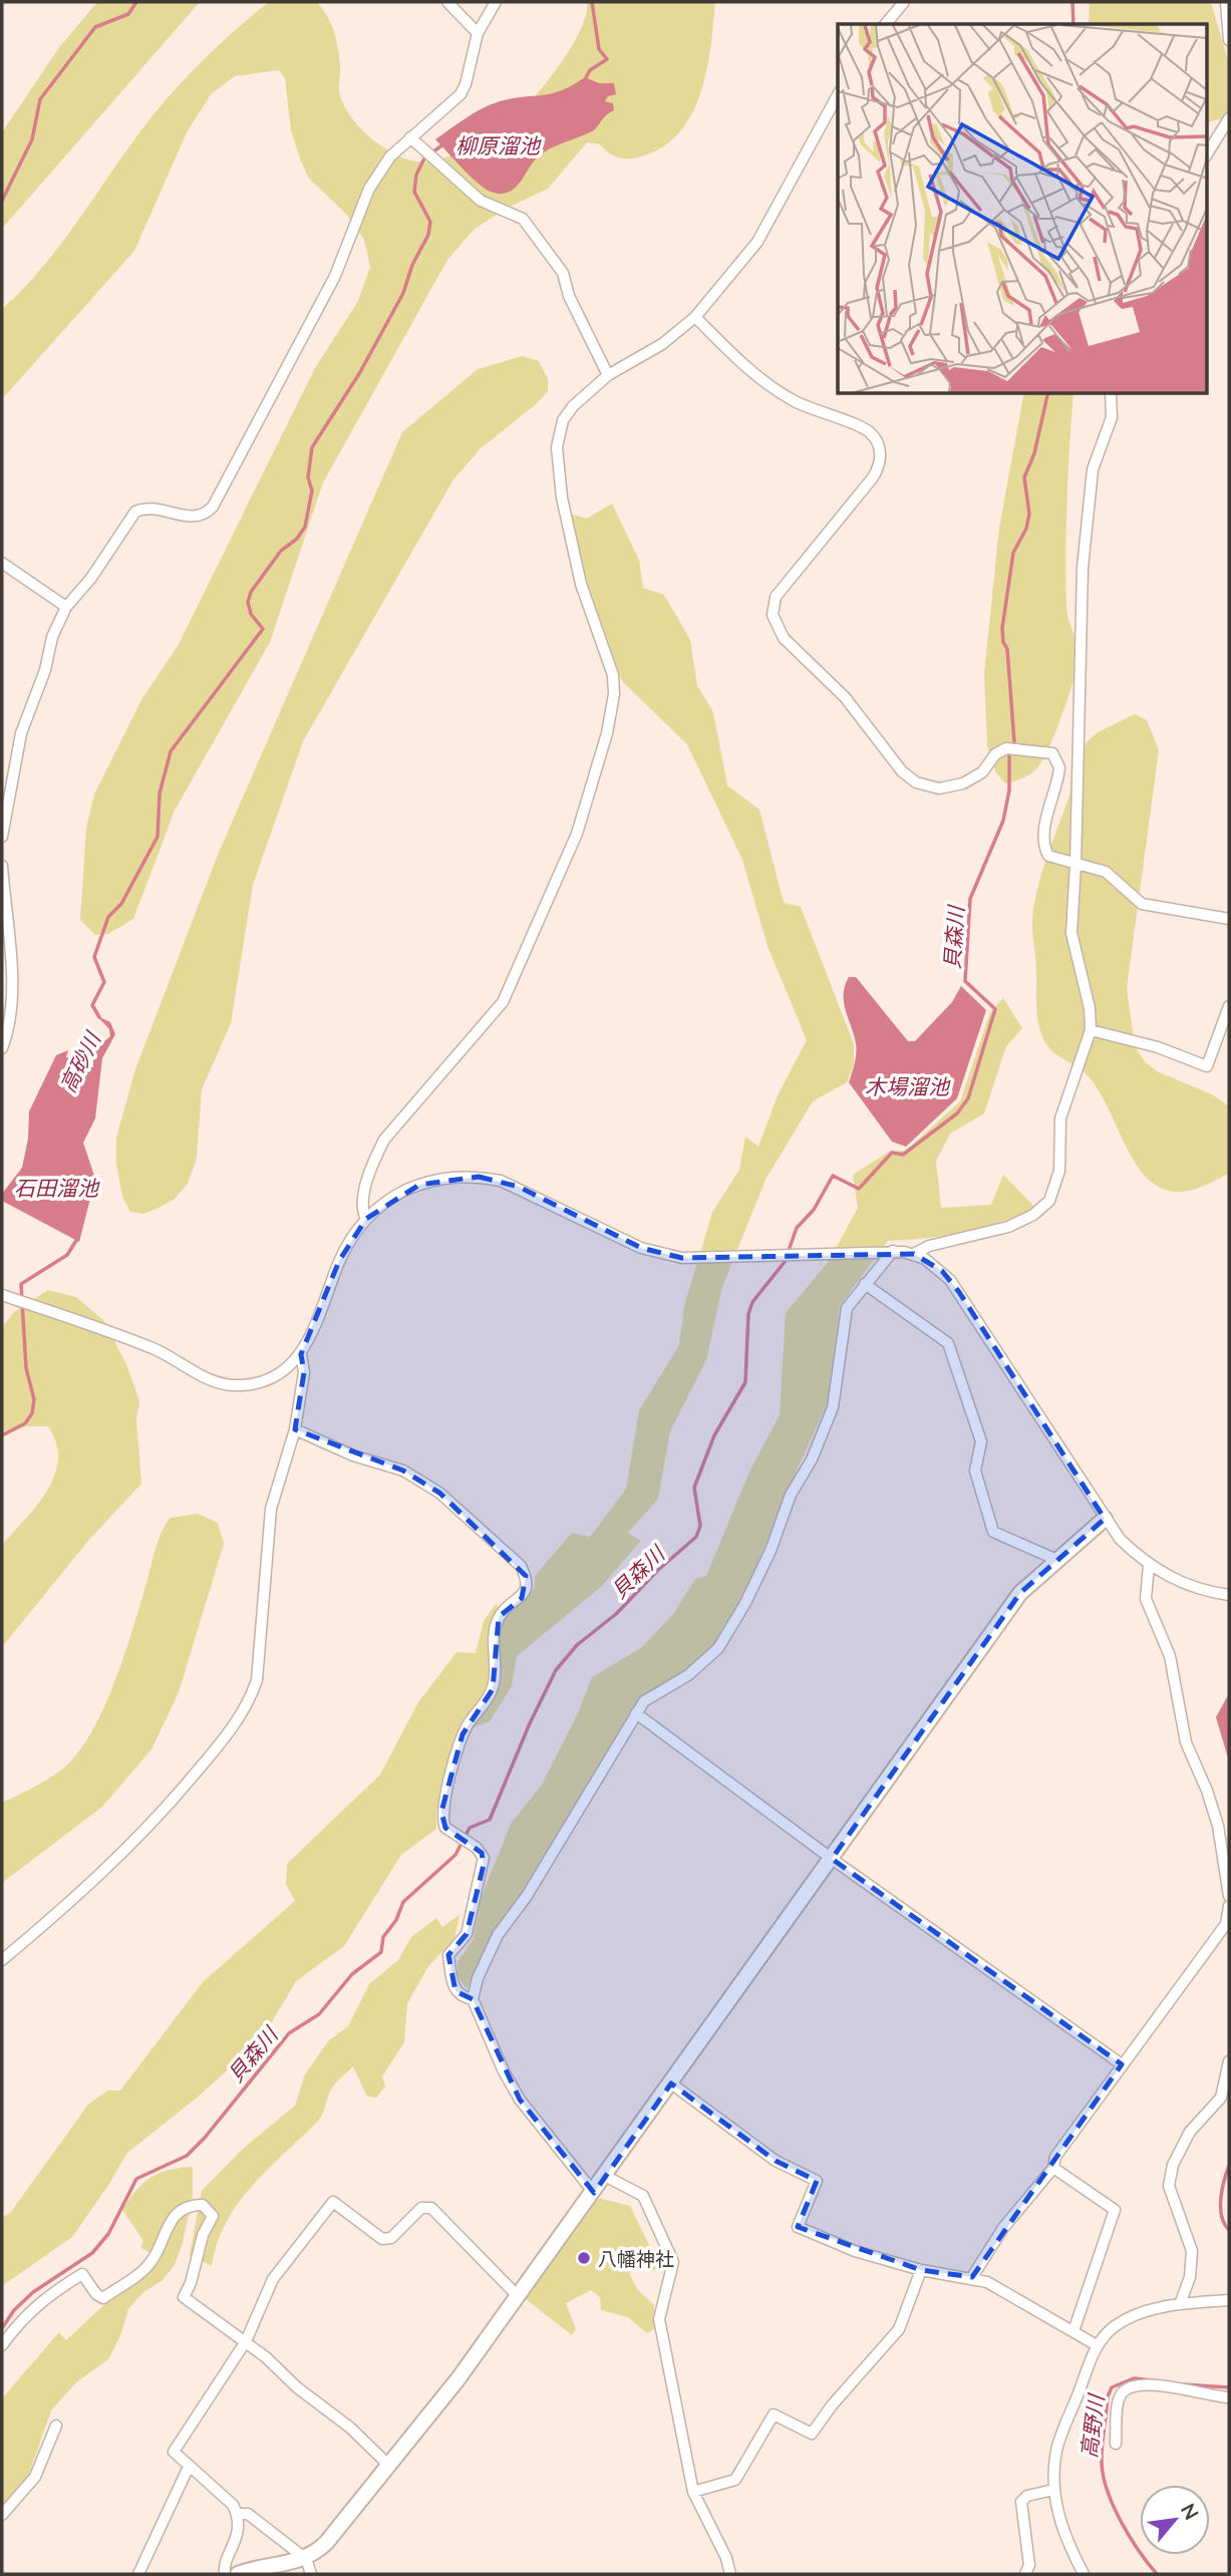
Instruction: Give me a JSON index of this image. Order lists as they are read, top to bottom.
{
  "water": [
    "柳原溜池",
    "貝森川",
    "高砂川",
    "木場溜池",
    "石田溜池",
    "高野川"
  ],
  "places": ["八幡神社"],
  "north": "top right"
}
